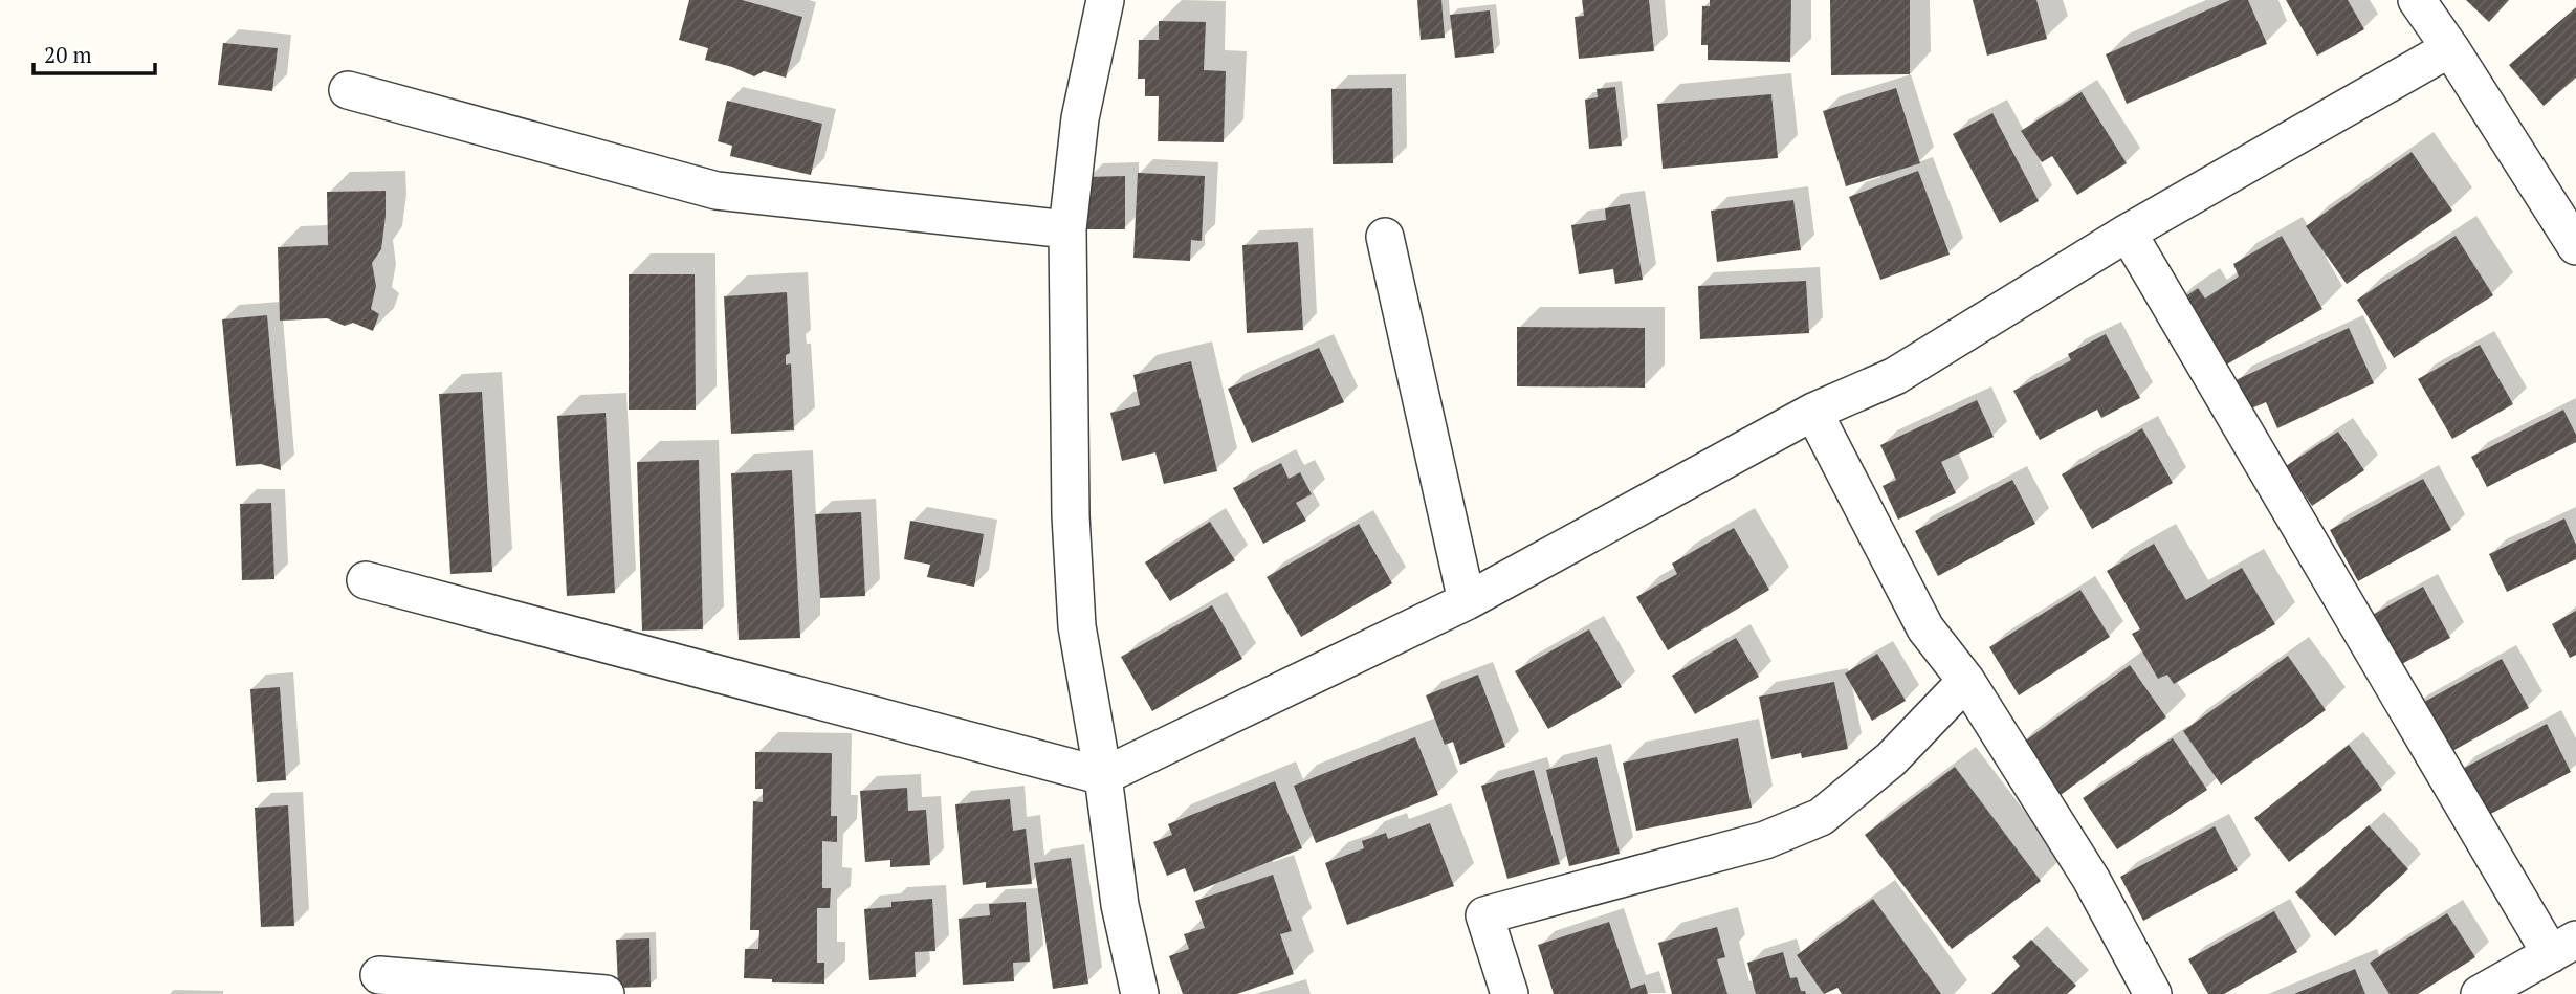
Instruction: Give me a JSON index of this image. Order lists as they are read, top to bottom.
{
  "scale_bar": "20 m"
}
